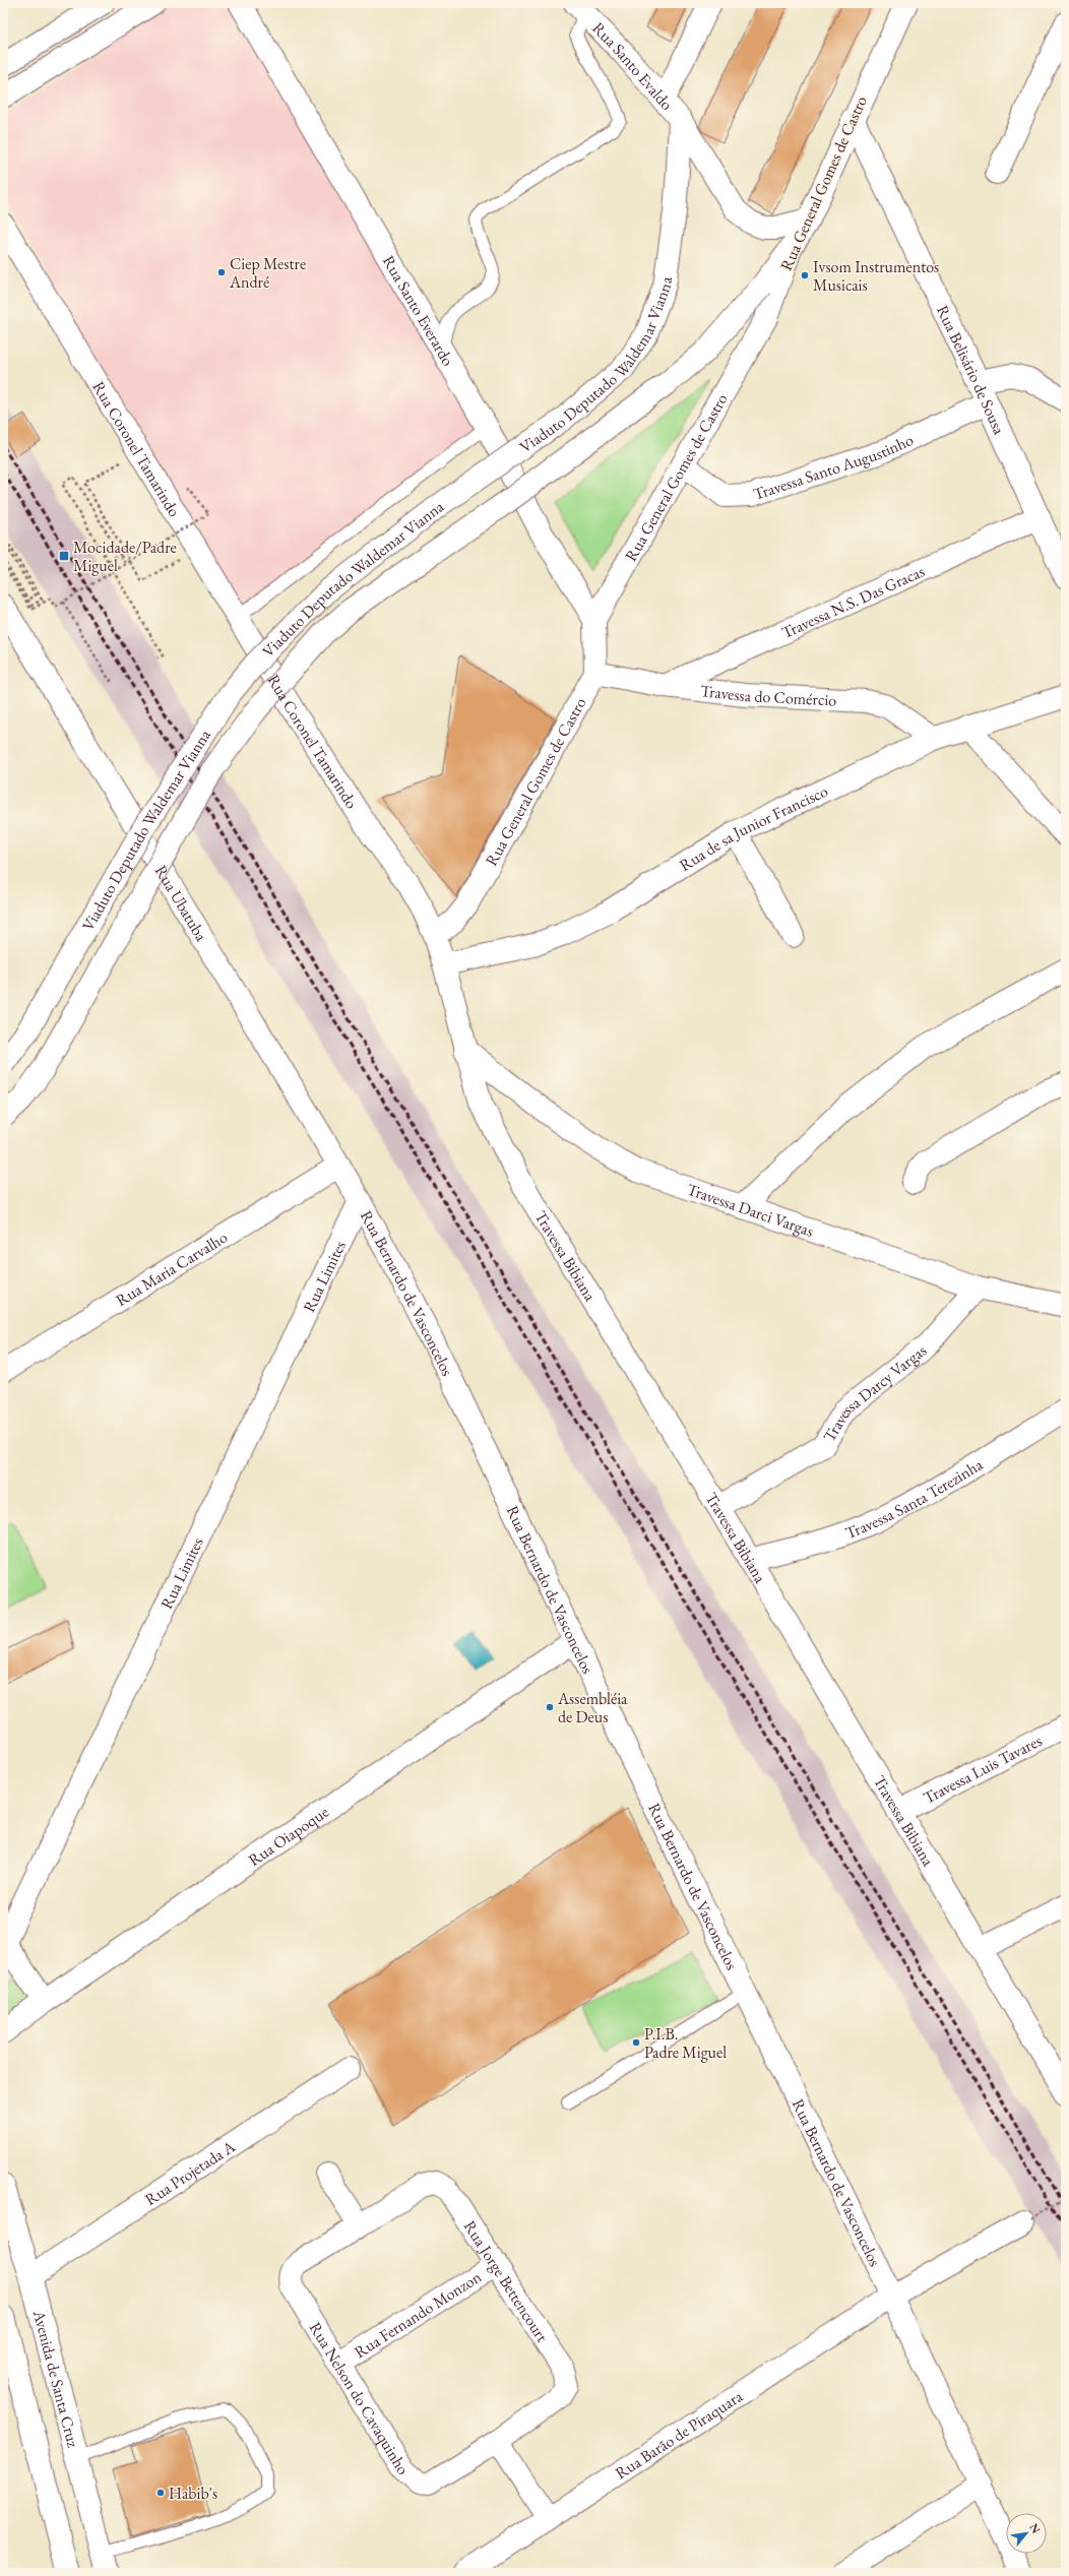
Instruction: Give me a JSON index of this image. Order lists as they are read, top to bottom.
{
  "streets": {
    "street": [
      "Rua Santo Evaldo",
      "Rua General Gomes de Castro",
      "Rua Santo Everardo",
      "Viaduto Deputado Waldemar Vianna",
      "Rua Belisário de Sousa",
      "Rua Coronel Tamarindo",
      "Travessa Santo Augustinho",
      "Travessa N.S. Das Gracas",
      "Travessa do Comércio",
      "Rua de sa Junior Francisco",
      "Rua Ubatuba",
      "Travessa Darci Vargas",
      "Travessa Bibiana",
      "Rua Maria Carvalho",
      "Rua Limites",
      "Rua Bernardo de Vasconcelos",
      "Travessa Darcy Vargas",
      "Travessa Santa Terezinha",
      "Travessa Luis Tavares",
      "Rua Oiapoque",
      "Rua Projetada A",
      "Rua Jorge Bettencourt",
      "Rua Fernando Monzon",
      "Avenida de Santa Cruz",
      "Rua Nelson do Cavaquinho",
      "Rua Barão de Piraquara"
    ]
  },
  "crossings": [
    ["Rua Santo Evaldo", "Rua General Gomes de Castro"],
    ["Rua Santo Evaldo", "Viaduto Deputado Waldemar Vianna"],
    ["Rua General Gomes de Castro", "Rua Santo Everardo"],
    ["Rua General Gomes de Castro", "Viaduto Deputado Waldemar Vianna"],
    ["Rua General Gomes de Castro", "Rua Belisário de Sousa"],
    ["Rua General Gomes de Castro", "Rua Coronel Tamarindo"],
    ["Rua General Gomes de Castro", "Travessa Santo Augustinho"],
    ["Rua General Gomes de Castro", "Travessa do Comércio"],
    ["Rua Belisário de Sousa", "Travessa Santo Augustinho"],
    ["Rua Belisário de Sousa", "Travessa N.S. Das Gracas"],
    ["Rua Coronel Tamarindo", "Rua de sa Junior Francisco"],
    ["Rua Coronel Tamarindo", "Travessa Bibiana"],
    ["Travessa N.S. Das Gracas", "Travessa do Comércio"],
    ["Travessa do Comércio", "Rua de sa Junior Francisco"],
    ["Rua de sa Junior Francisco", "Travessa Bibiana"],
    ["Rua Ubatuba", "Rua Maria Carvalho"],
    ["Rua Ubatuba", "Rua Limites"],
    ["Rua Ubatuba", "Rua Bernardo de Vasconcelos"],
    ["Travessa Darci Vargas", "Travessa Bibiana"],
    ["Travessa Darci Vargas", "Travessa Darcy Vargas"],
    ["Travessa Bibiana", "Travessa Darcy Vargas"],
    ["Travessa Bibiana", "Travessa Santa Terezinha"],
    ["Travessa Bibiana", "Travessa Luis Tavares"],
    ["Rua Limites", "Rua Bernardo de Vasconcelos"],
    ["Rua Bernardo de Vasconcelos", "Rua Oiapoque"],
    ["Rua Bernardo de Vasconcelos", "Rua Barão de Piraquara"],
    ["Rua Projetada A", "Avenida de Santa Cruz"],
    ["Rua Jorge Bettencourt", "Rua Fernando Monzon"],
    ["Rua Jorge Bettencourt", "Rua Nelson do Cavaquinho"],
    ["Rua Fernando Monzon", "Rua Nelson do Cavaquinho"]
  ],
  "places": {
    "other": [
      "Ciep Mestre André",
      "Ivsom Instrumentos Musicais",
      "Assembléia de Deus",
      "P.I.B. Padre Miguel",
      "Habib's"
    ],
    "transit": ["Mocidade/Padre Miguel"]
  },
  "north": "top right"
}
